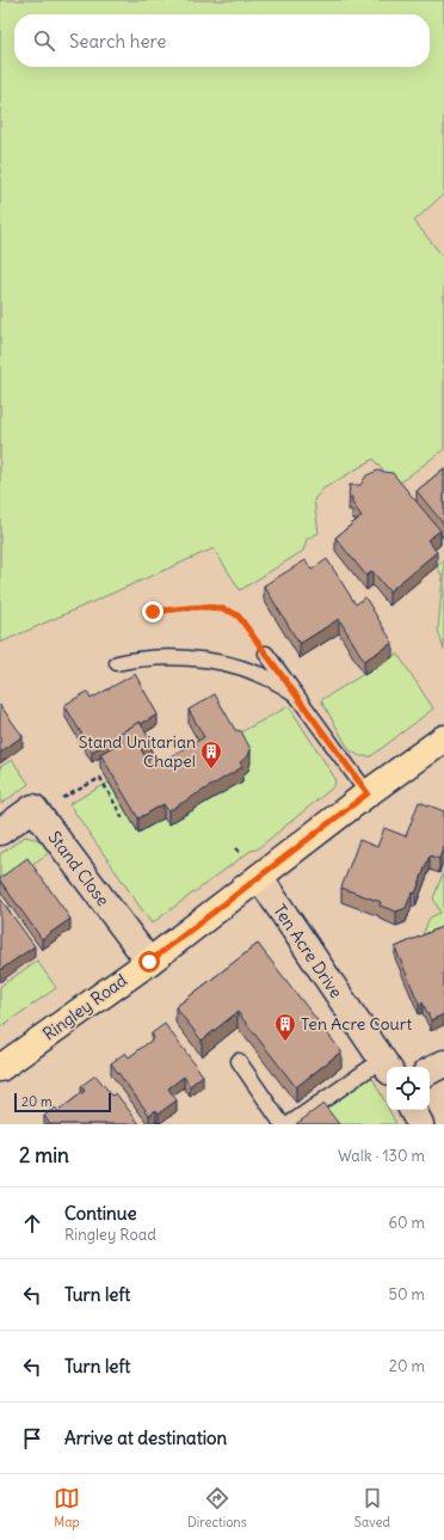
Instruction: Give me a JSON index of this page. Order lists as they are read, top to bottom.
{
  "streets": {
    "main road": ["Ringley Road"],
    "street": ["Stand Close", "Ten Acre Drive"]
  },
  "crossings": [
    ["Stand Close", "Ringley Road"],
    ["Ten Acre Drive", "Ringley Road"]
  ],
  "places": {
    "building": ["Stand Unitarian Chapel", "Ten Acre Court"]
  },
  "scale_bar": "20 m",
  "page": {
    "search": "Search here",
    "scale": "20 m",
    "heading": ["2 min", "Walk · 130 m"],
    "list": [
      ["Continue", "Ringley Road", "60 m"],
      ["Turn left", "50 m"],
      ["Turn left", "20 m"],
      "Arrive at destination"
    ],
    "nav": ["Map", "Directions", "Saved"]
  }
}
